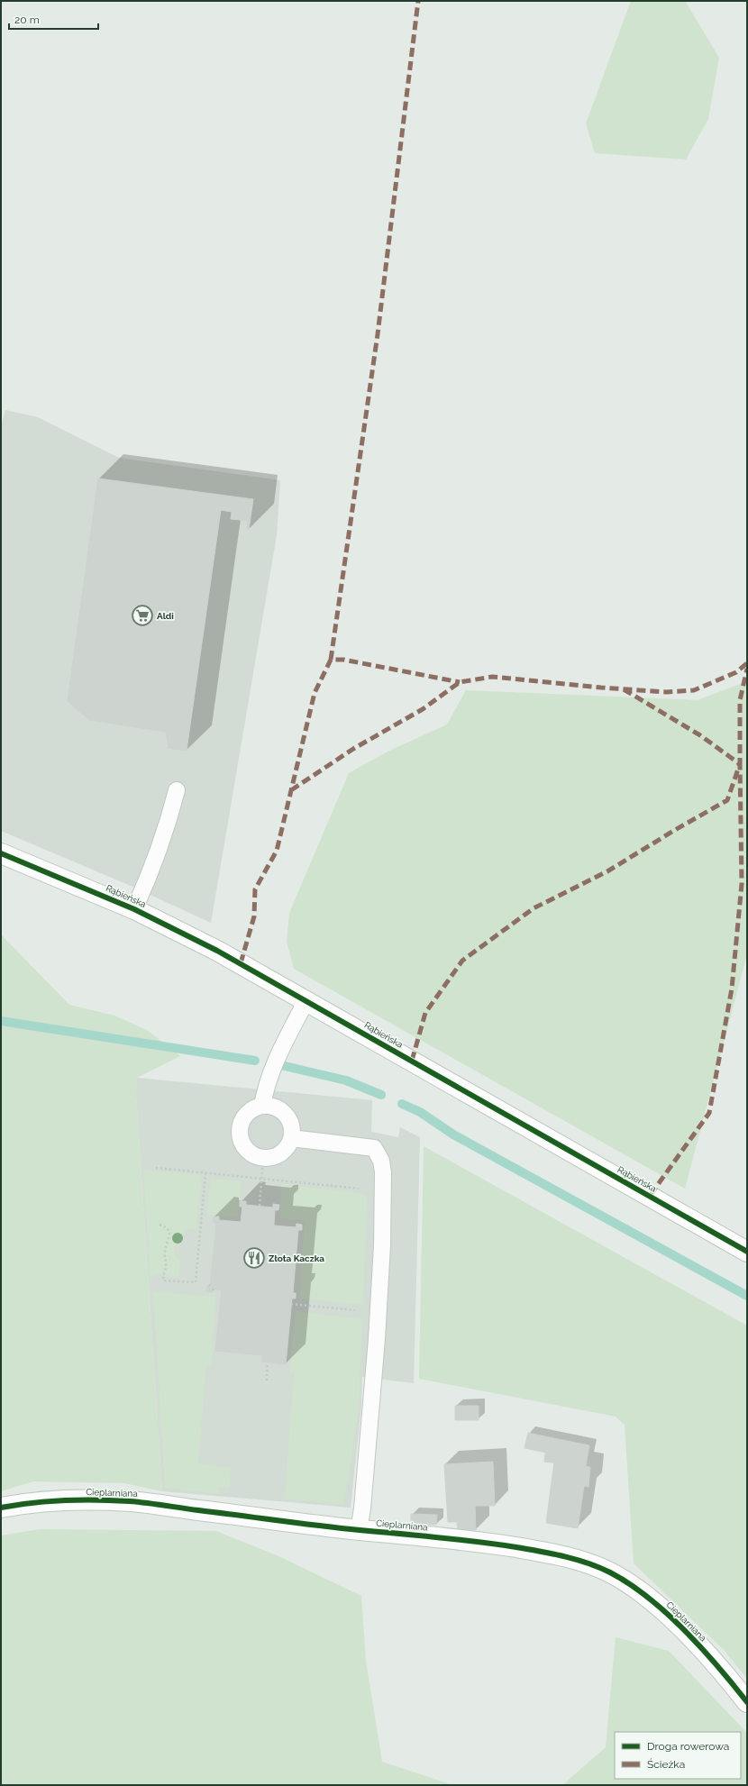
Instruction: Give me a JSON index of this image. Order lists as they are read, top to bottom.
{
  "streets": {
    "street": ["Rąbieńska", "Cieplarniana"]
  },
  "places": {
    "supermarket": ["Aldi"],
    "restaurant": ["Złota Kaczka"]
  },
  "legend": ["Droga rowerowa", "Ścieżka"],
  "scale_bar": "20 m"
}
